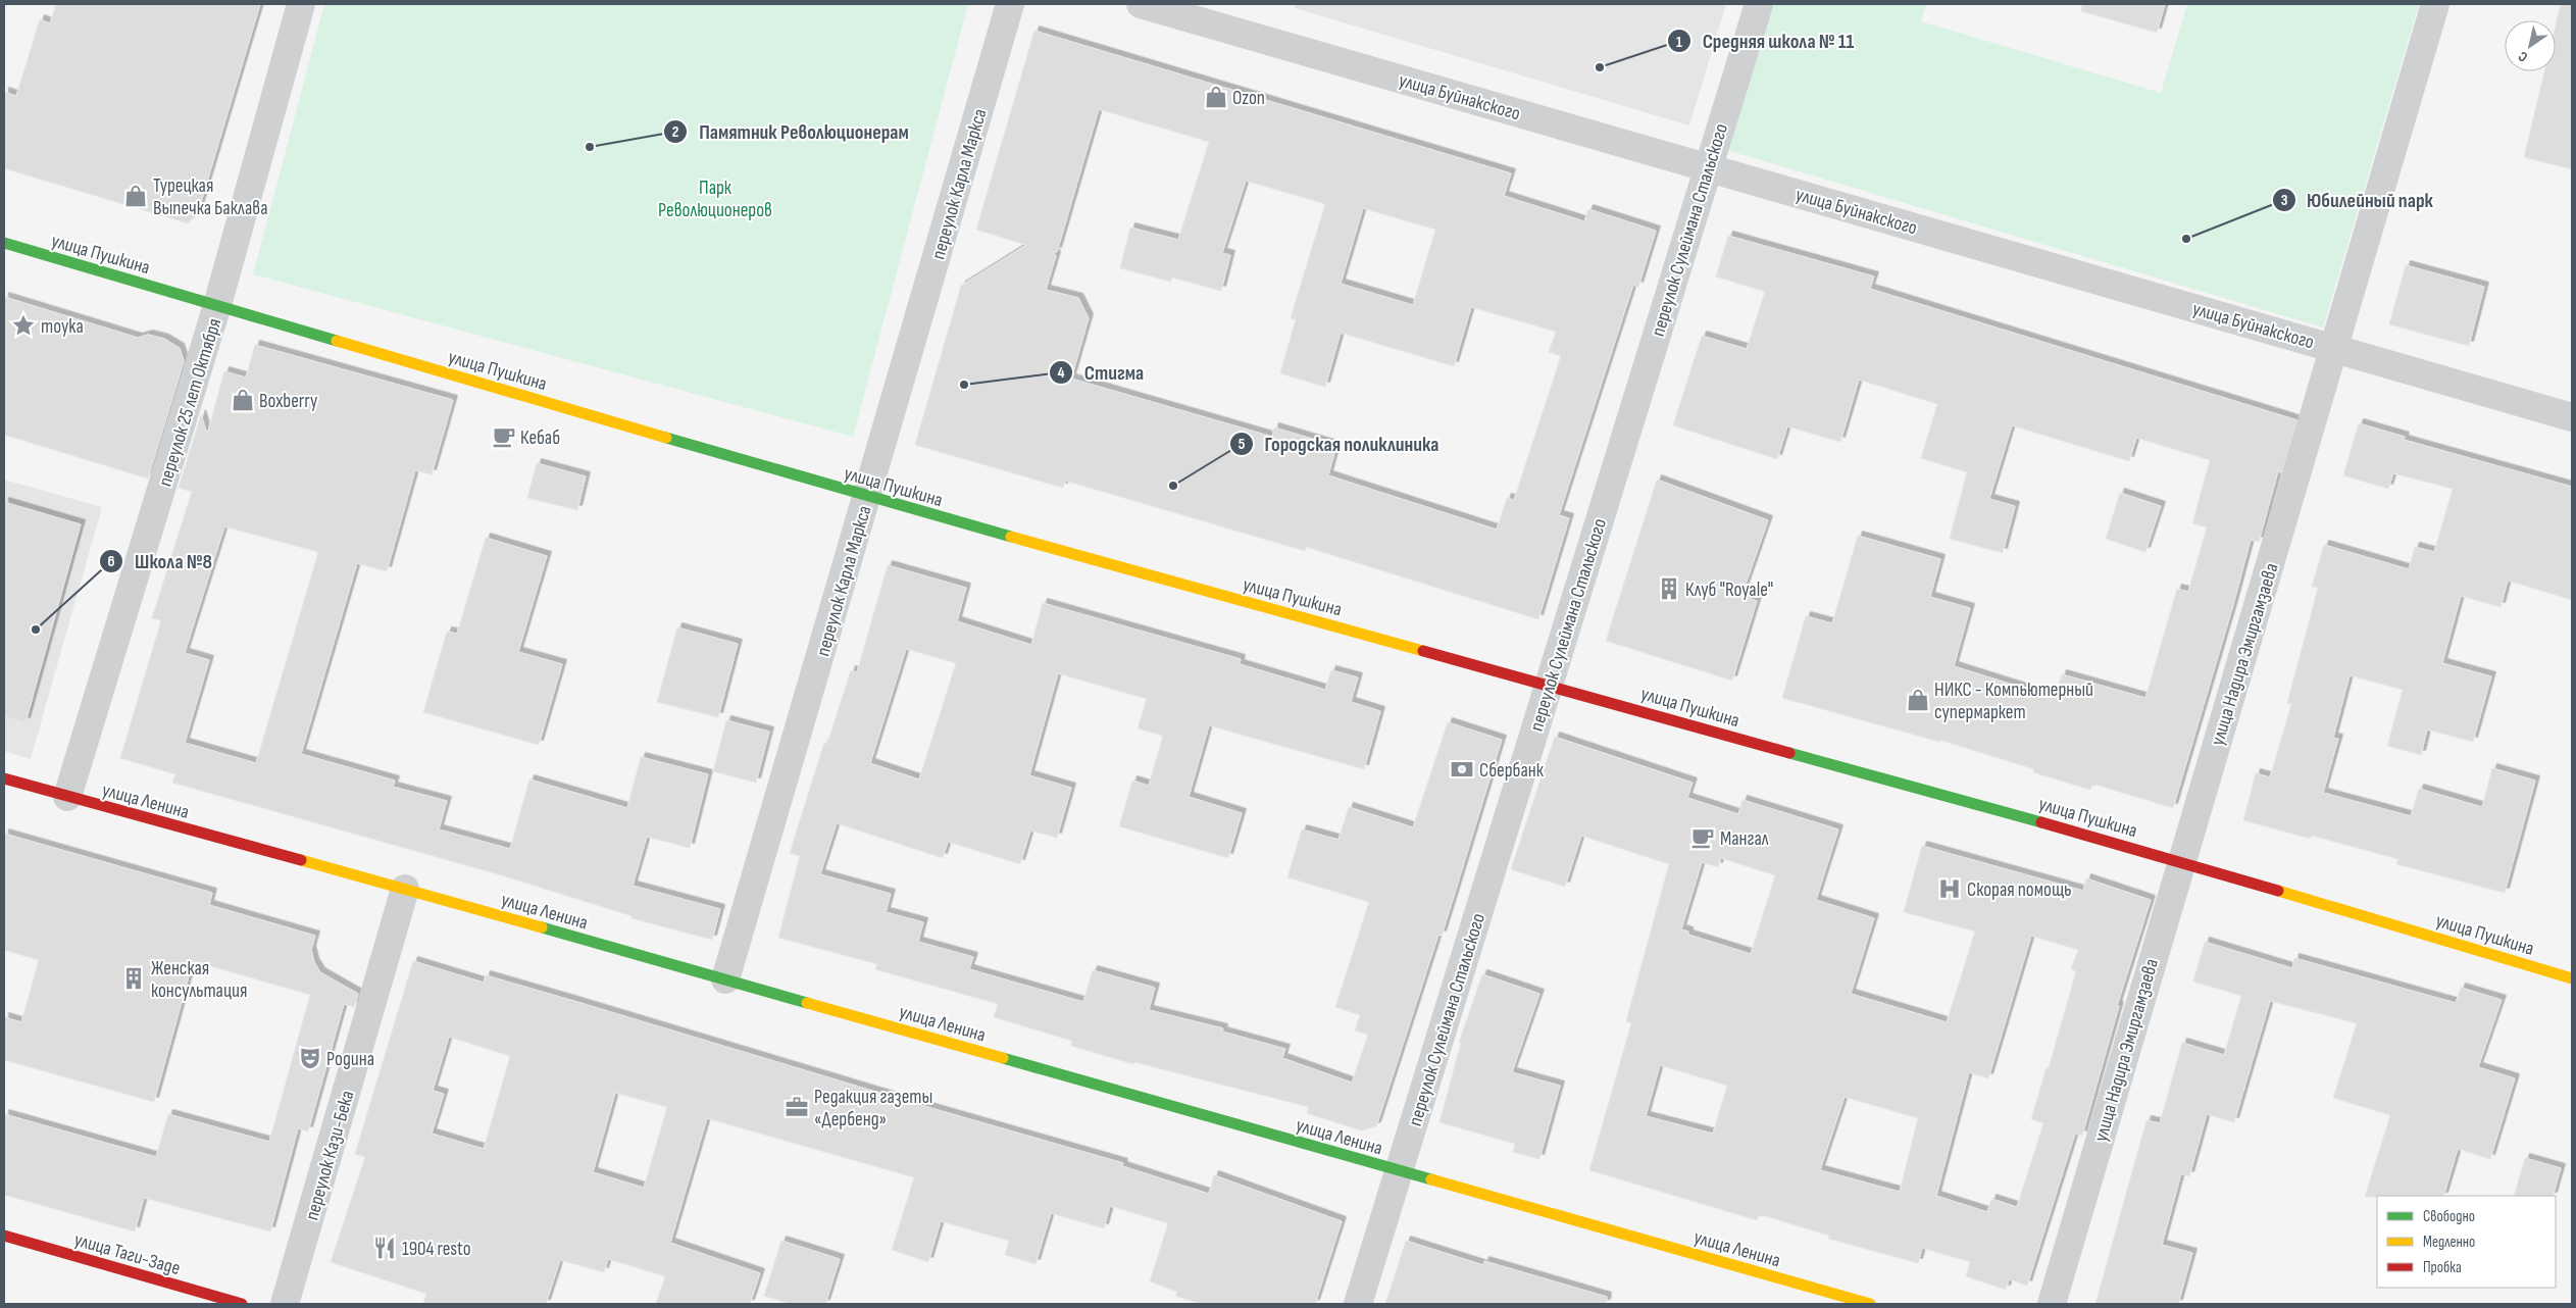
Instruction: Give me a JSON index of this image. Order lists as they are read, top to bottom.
{
  "streets": {
    "street": [
      "улица Буйнакского",
      "переулок Карла Маркса",
      "переулок Сулеймана Стальского",
      "улица Пушкина",
      "переулок 25 лет Октября",
      "улица Надира Эмиргамзаева",
      "улица Ленина",
      "переулок Кази-Бека",
      "улица Таги-Заде"
    ]
  },
  "crossings": [
    ["улица Буйнакского", "переулок Сулеймана Стальского"],
    ["улица Буйнакского", "улица Надира Эмиргамзаева"],
    ["переулок Карла Маркса", "улица Пушкина"],
    ["переулок Карла Маркса", "улица Ленина"],
    ["переулок Сулеймана Стальского", "улица Пушкина"],
    ["переулок Сулеймана Стальского", "улица Ленина"],
    ["улица Пушкина", "переулок 25 лет Октября"],
    ["улица Пушкина", "улица Надира Эмиргамзаева"],
    ["переулок 25 лет Октября", "улица Ленина"],
    ["улица Ленина", "переулок Кази-Бека"]
  ],
  "parks": ["Парк Революционеров"],
  "places": {
    "other": [
      "Средняя школа № 11",
      "Памятник Революционерам",
      "Юбилейный парк",
      "Стигма",
      "Городская поликлиника",
      "Школа №8"
    ],
    "shop": [
      "Ozon",
      "Турецкая Выпечка Баклава",
      "Boxberry",
      "НИКС - Компьютерный супермаркет"
    ],
    "place": ["moyka"],
    "cafe": ["Кебаб", "Мангал"],
    "building": ["Клуб \"Royale\"", "Женская консультация"],
    "bank": ["Сбербанк"],
    "hospital": ["Скорая помощь"],
    "theatre": ["Родина"],
    "office": ["Редакция газеты «Дербенд»"],
    "restaurant": ["1904 resto"]
  },
  "legend": ["Свободно", "Медленно", "Пробка"],
  "north": "bottom left"
}
